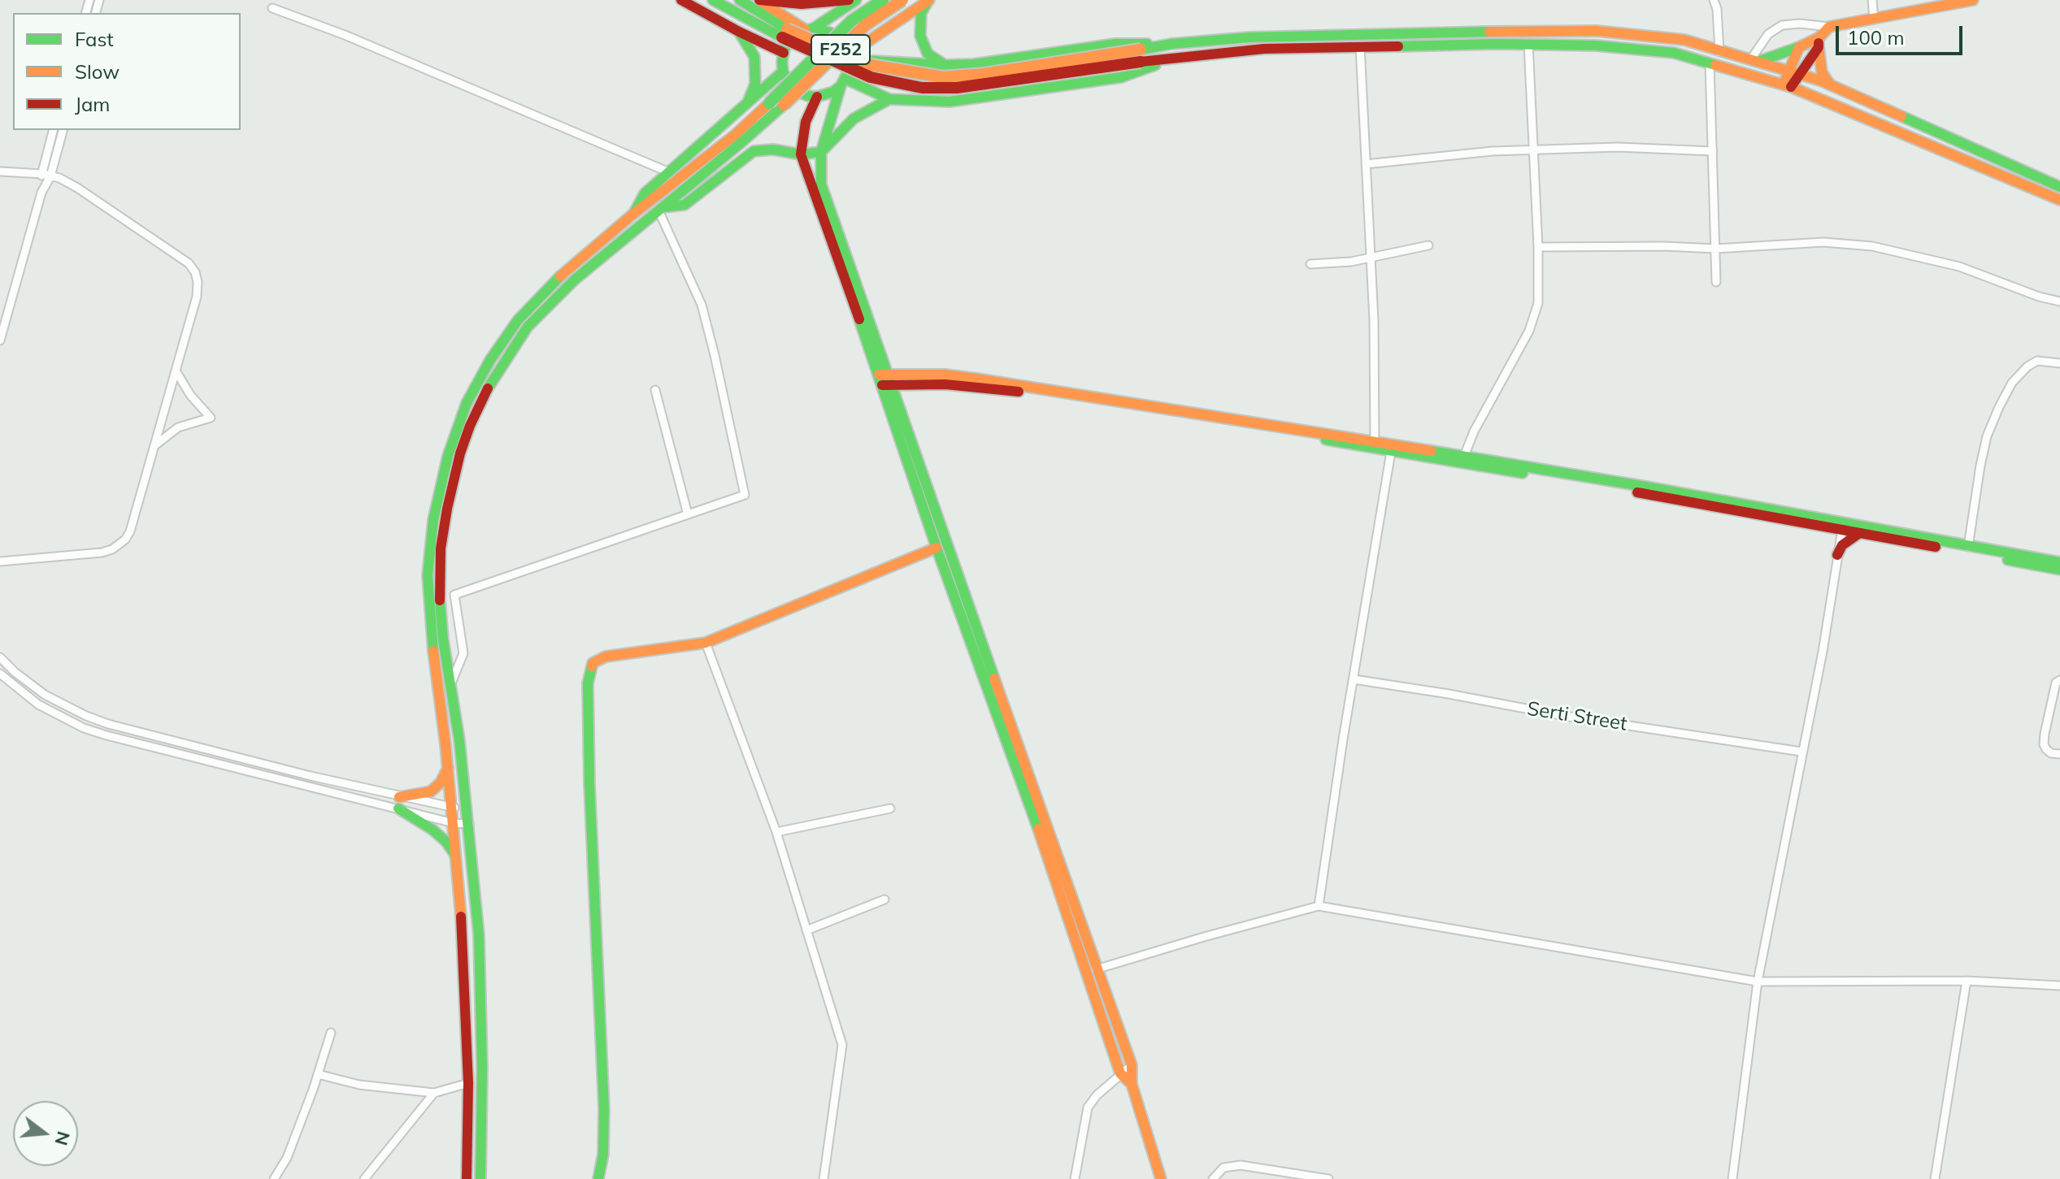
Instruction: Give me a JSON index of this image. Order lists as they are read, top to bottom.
{
  "streets": {
    "main road": ["F252"],
    "street": ["Serti Street"]
  },
  "legend": ["Fast", "Slow", "Jam"],
  "scale_bar": "100 m",
  "north": "right"
}
